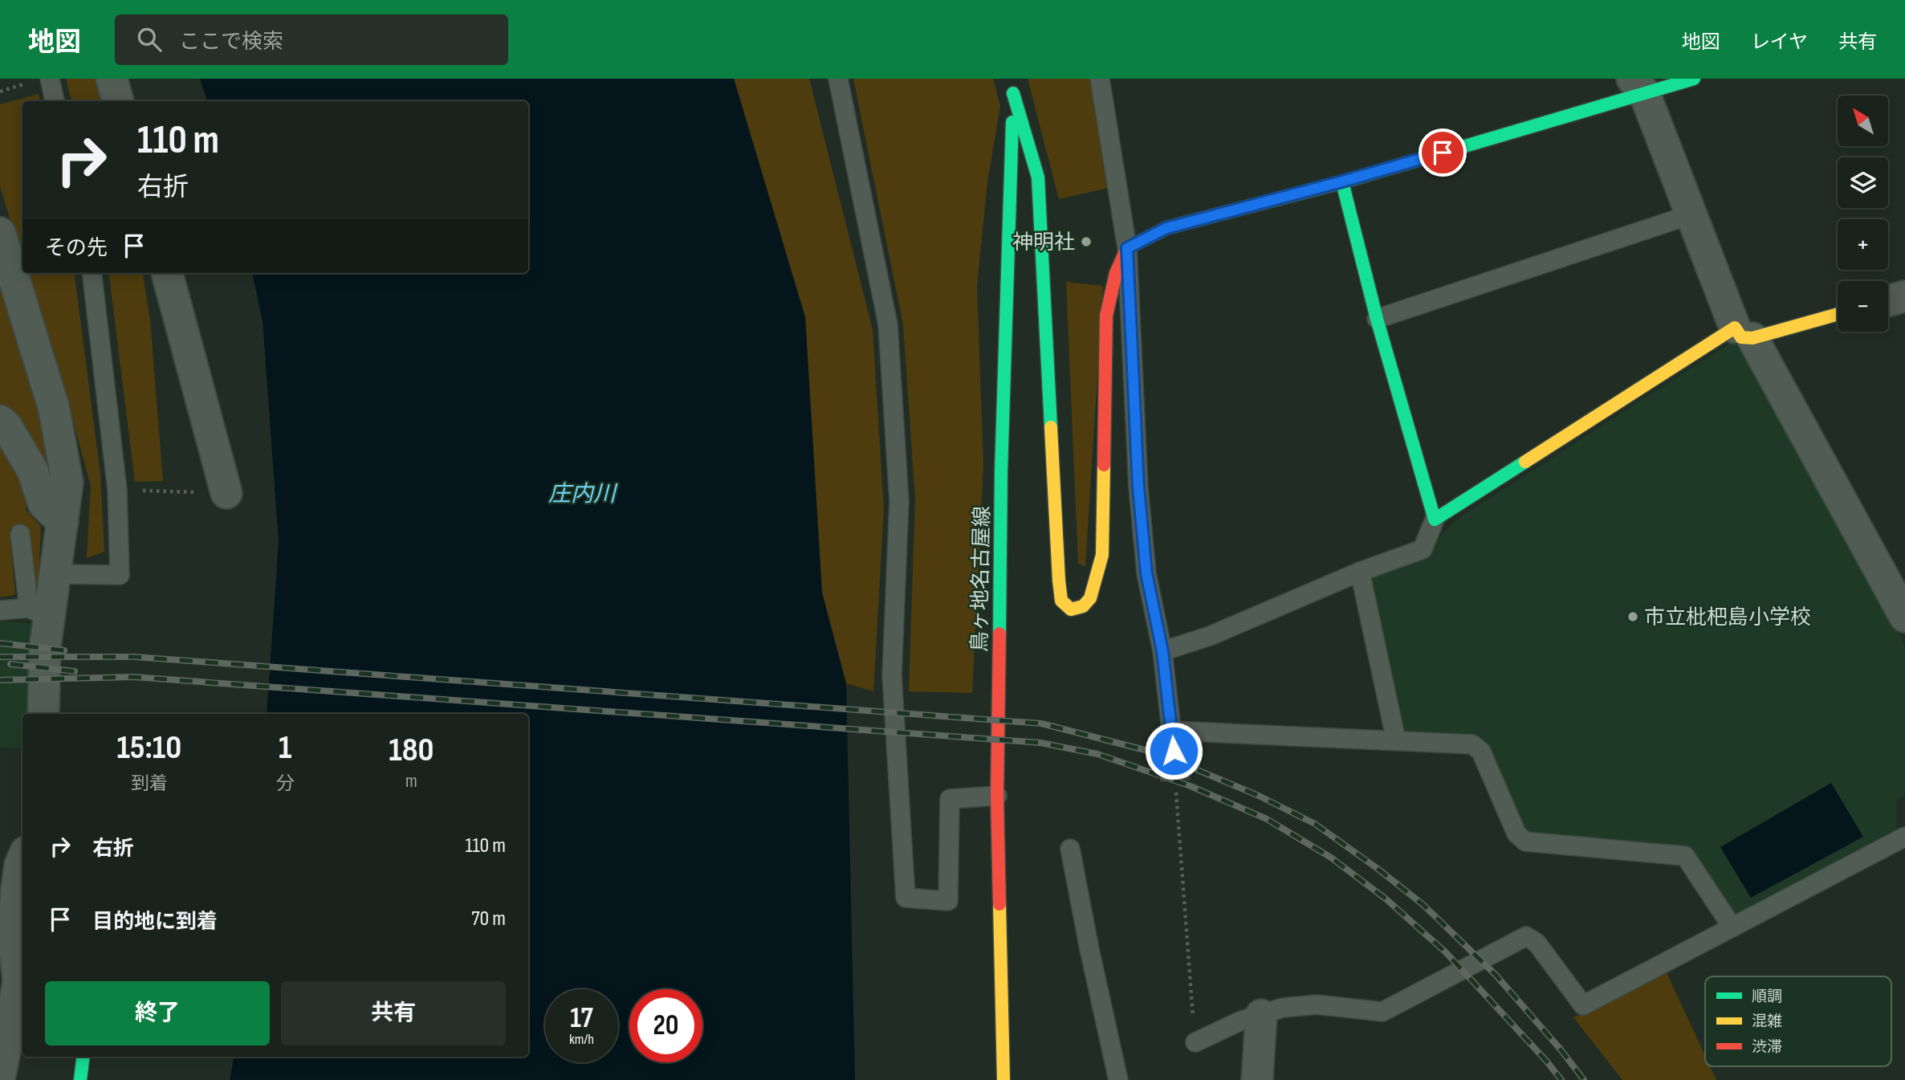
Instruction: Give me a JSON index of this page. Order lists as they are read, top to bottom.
{
  "streets": {
    "street": ["鳥ヶ地名古屋線"]
  },
  "water": ["庄内川"],
  "places": ["神明社", "市立枇杷島小学校"],
  "legend": ["順調", "混雑", "渋滞"],
  "north": "top left",
  "page": {
    "header": "地図",
    "search": "ここで検索",
    "nav": ["地図", "レイヤ", "共有"],
    "map_buttons": ["+", "−"],
    "turn": ["110 m", "右折"],
    "then": "その先",
    "eta": [
      "15:10",
      "到着",
      "1",
      "分",
      "180",
      "m"
    ],
    "list": [
      {
        "name": "右折",
        "value": "110 m"
      },
      {
        "name": "目的地に到着",
        "value": "70 m"
      }
    ],
    "buttons": ["終了", "共有"],
    "speed": "17 km/h",
    "limit": "20"
  }
}
